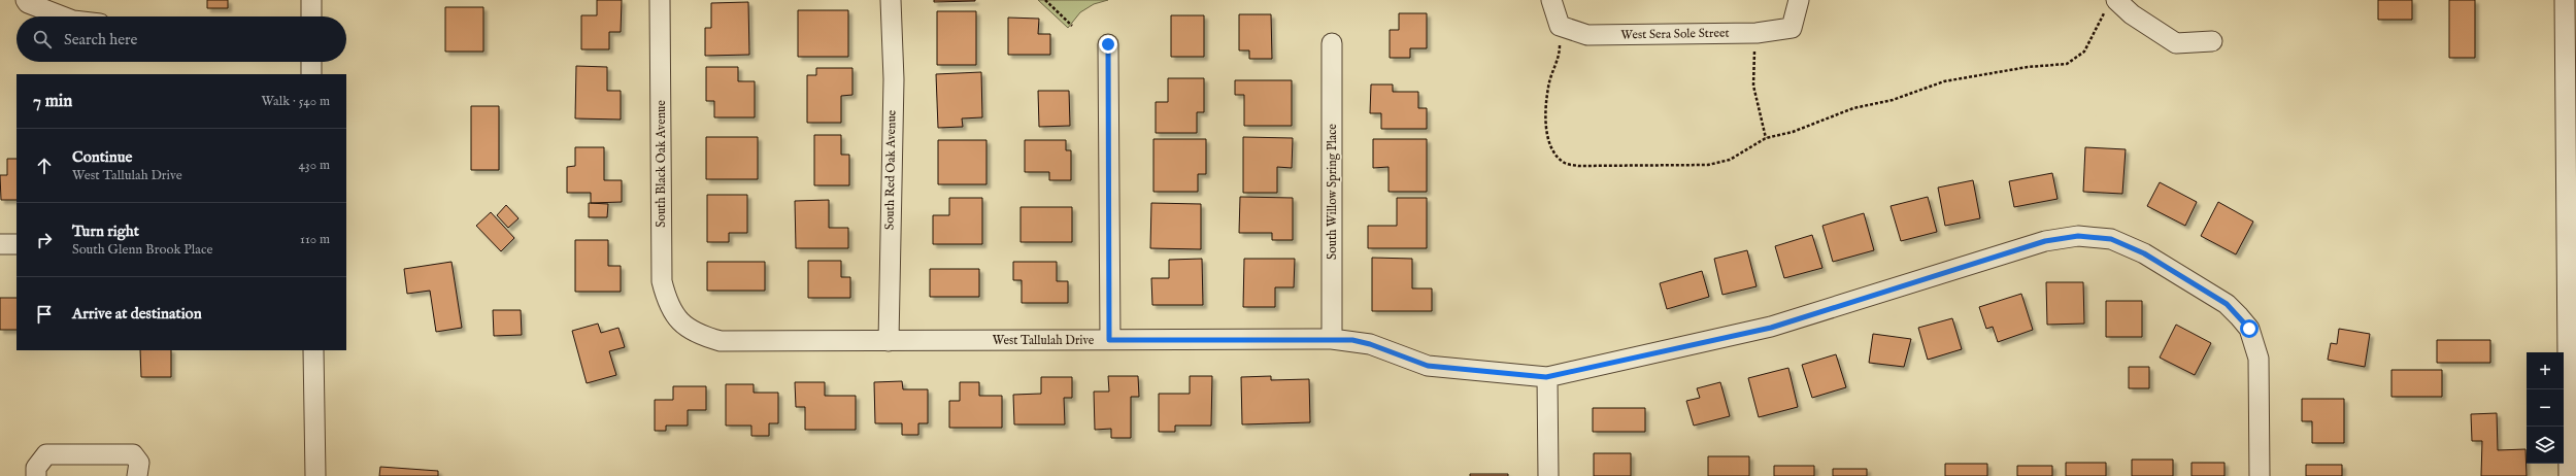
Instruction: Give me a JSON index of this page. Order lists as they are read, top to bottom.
{
  "streets": {
    "street": [
      "West Sera Sole Street",
      "South Black Oak Avenue",
      "South Red Oak Avenue",
      "South Willow Spring Place",
      "West Tallulah Drive"
    ]
  },
  "crossings": [
    ["South Black Oak Avenue", "West Tallulah Drive"],
    ["South Red Oak Avenue", "West Tallulah Drive"],
    ["South Willow Spring Place", "West Tallulah Drive"]
  ],
  "page": {
    "search": "Search here",
    "heading": ["7 min", "Walk · 540 m"],
    "list": [
      ["Continue", "West Tallulah Drive", "430 m"],
      ["Turn right", "South Glenn Brook Place", "110 m"],
      "Arrive at destination"
    ],
    "map_buttons": ["+", "−"]
  }
}
